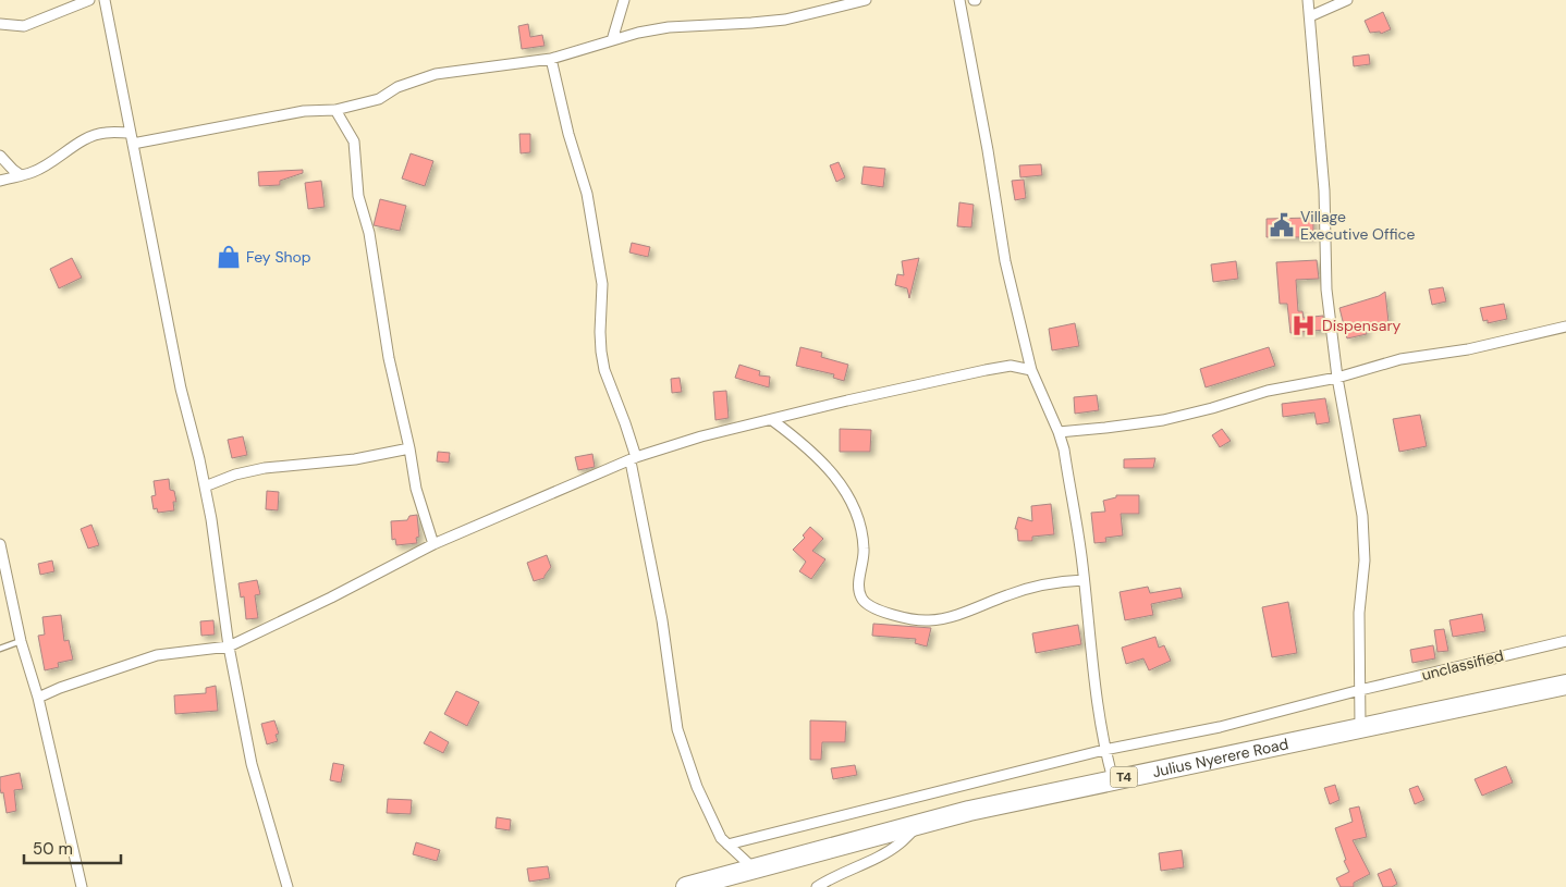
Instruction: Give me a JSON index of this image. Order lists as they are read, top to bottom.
{
  "streets": {
    "highway": ["Julius Nyerere Road", "T4"],
    "street": ["unclassified"]
  },
  "places": {
    "public building": ["Village Executive Office"],
    "shop": ["Fey Shop"],
    "hospital": ["Dispensary"]
  },
  "scale_bar": "50 m"
}
